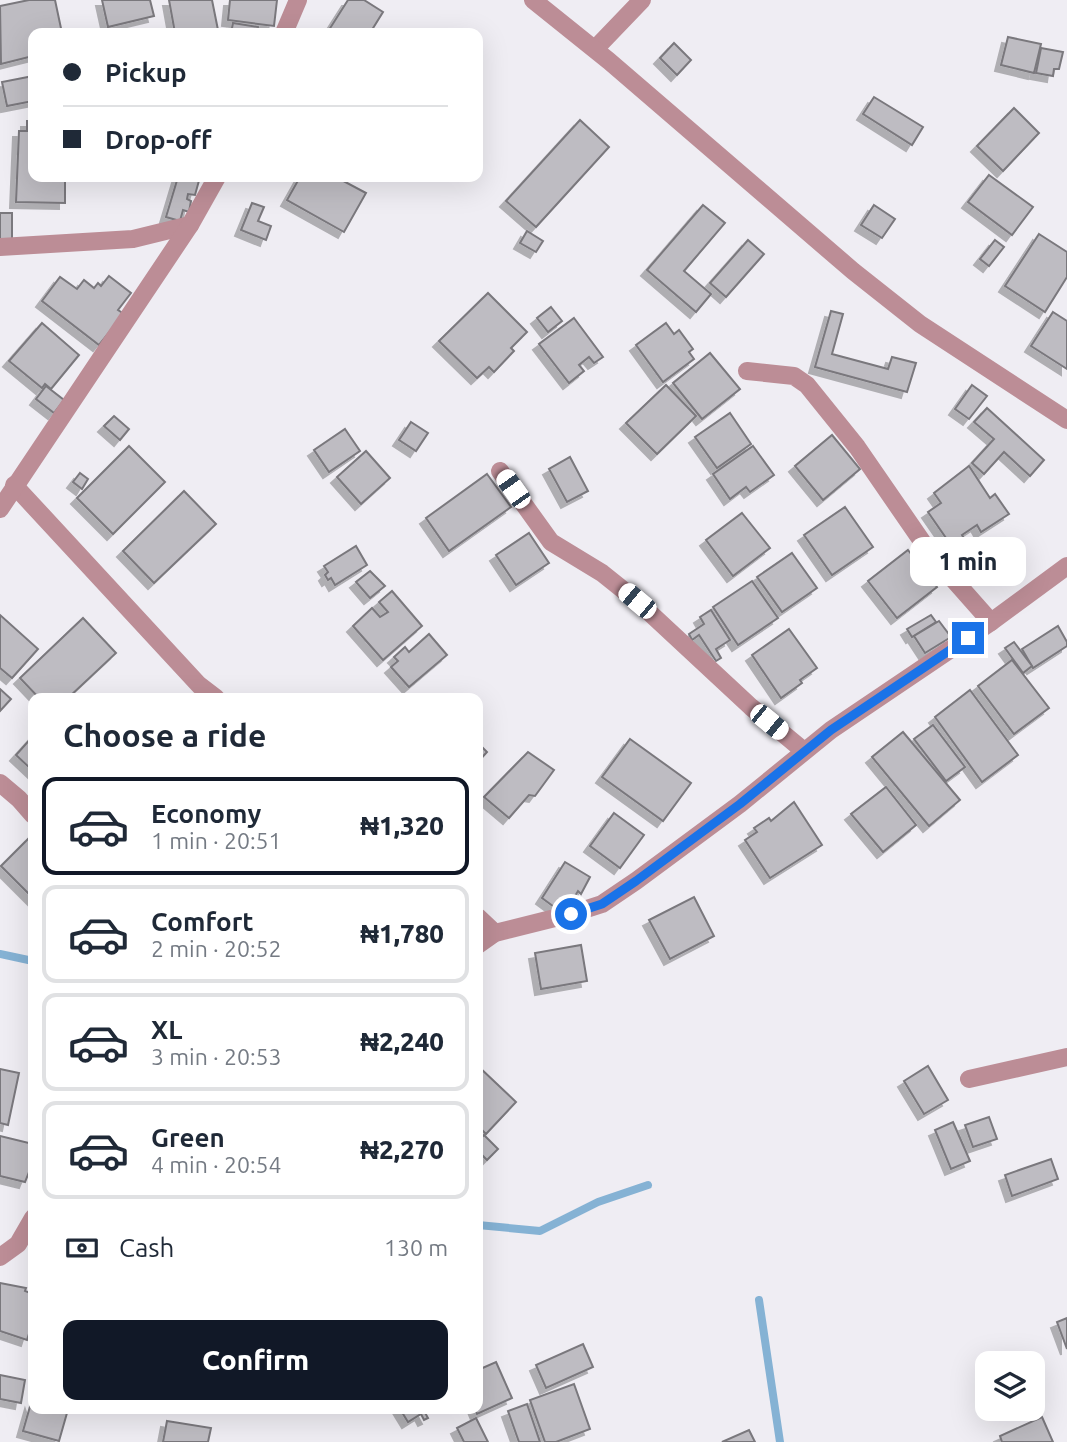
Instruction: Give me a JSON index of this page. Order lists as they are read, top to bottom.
{
  "page": {
    "banner": ["Pickup", "Drop-off"],
    "bubble": "1 min",
    "heading": "Choose a ride",
    "list": [
      {
        "name": "Economy",
        "note": "1 min · 20:51",
        "value": "₦1,320"
      },
      {
        "name": "Comfort",
        "note": "2 min · 20:52",
        "value": "₦1,780"
      },
      {
        "name": "XL",
        "note": "3 min · 20:53",
        "value": "₦2,240"
      },
      {
        "name": "Green",
        "note": "4 min · 20:54",
        "value": "₦2,270"
      }
    ],
    "pay": ["Cash", "130 m"],
    "buttons": "Confirm"
  }
}
